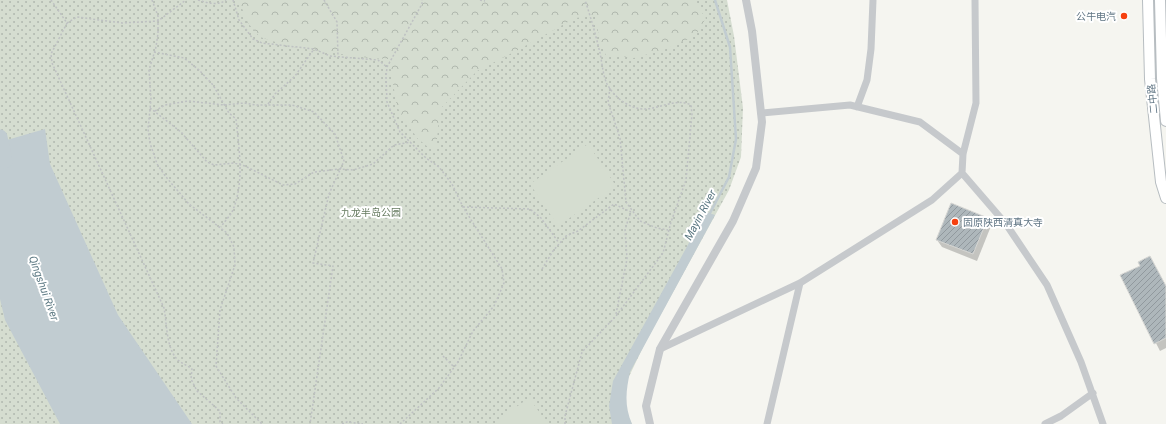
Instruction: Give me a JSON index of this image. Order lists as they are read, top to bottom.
{
  "streets": {
    "main road": ["二中路"]
  },
  "water": ["Mayin River", "Qingshui River"],
  "parks": ["九龙半岛公园"],
  "places": ["公牛电汽", "固原陕西清真大寺"]
}
